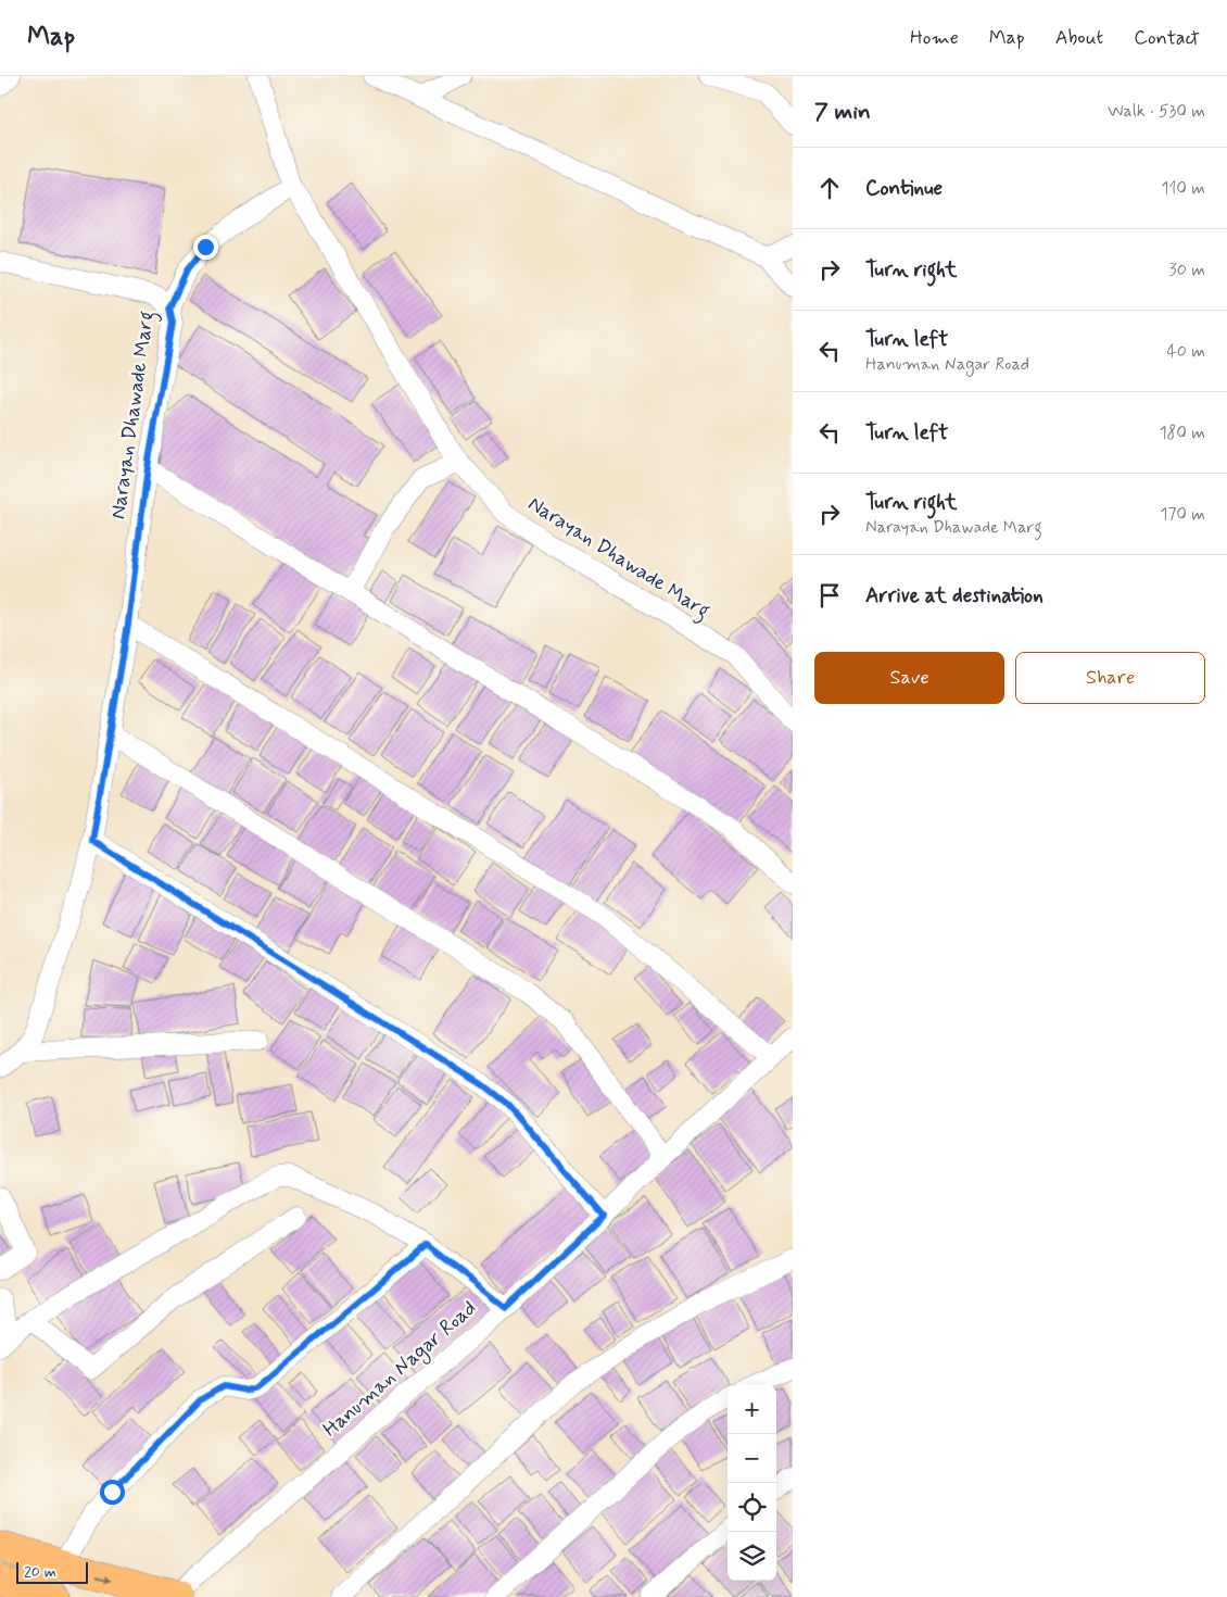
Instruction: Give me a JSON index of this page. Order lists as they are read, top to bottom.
{
  "streets": {
    "street": ["Narayan Dhawade Marg", "Hanuman Nagar Road"]
  },
  "scale_bar": "20 m",
  "page": {
    "header": "Map",
    "nav": [
      "Home",
      "Map",
      "About",
      "Contact"
    ],
    "heading": ["7 min", "Walk · 530 m"],
    "list": [
      ["Continue", "110 m"],
      ["Turn right", "30 m"],
      ["Turn left", "Hanuman Nagar Road", "40 m"],
      ["Turn left", "180 m"],
      ["Turn right", "Narayan Dhawade Marg", "170 m"],
      "Arrive at destination"
    ],
    "buttons": ["Save", "Share"],
    "map_buttons": ["+", "−"],
    "scale": "20 m"
  }
}
